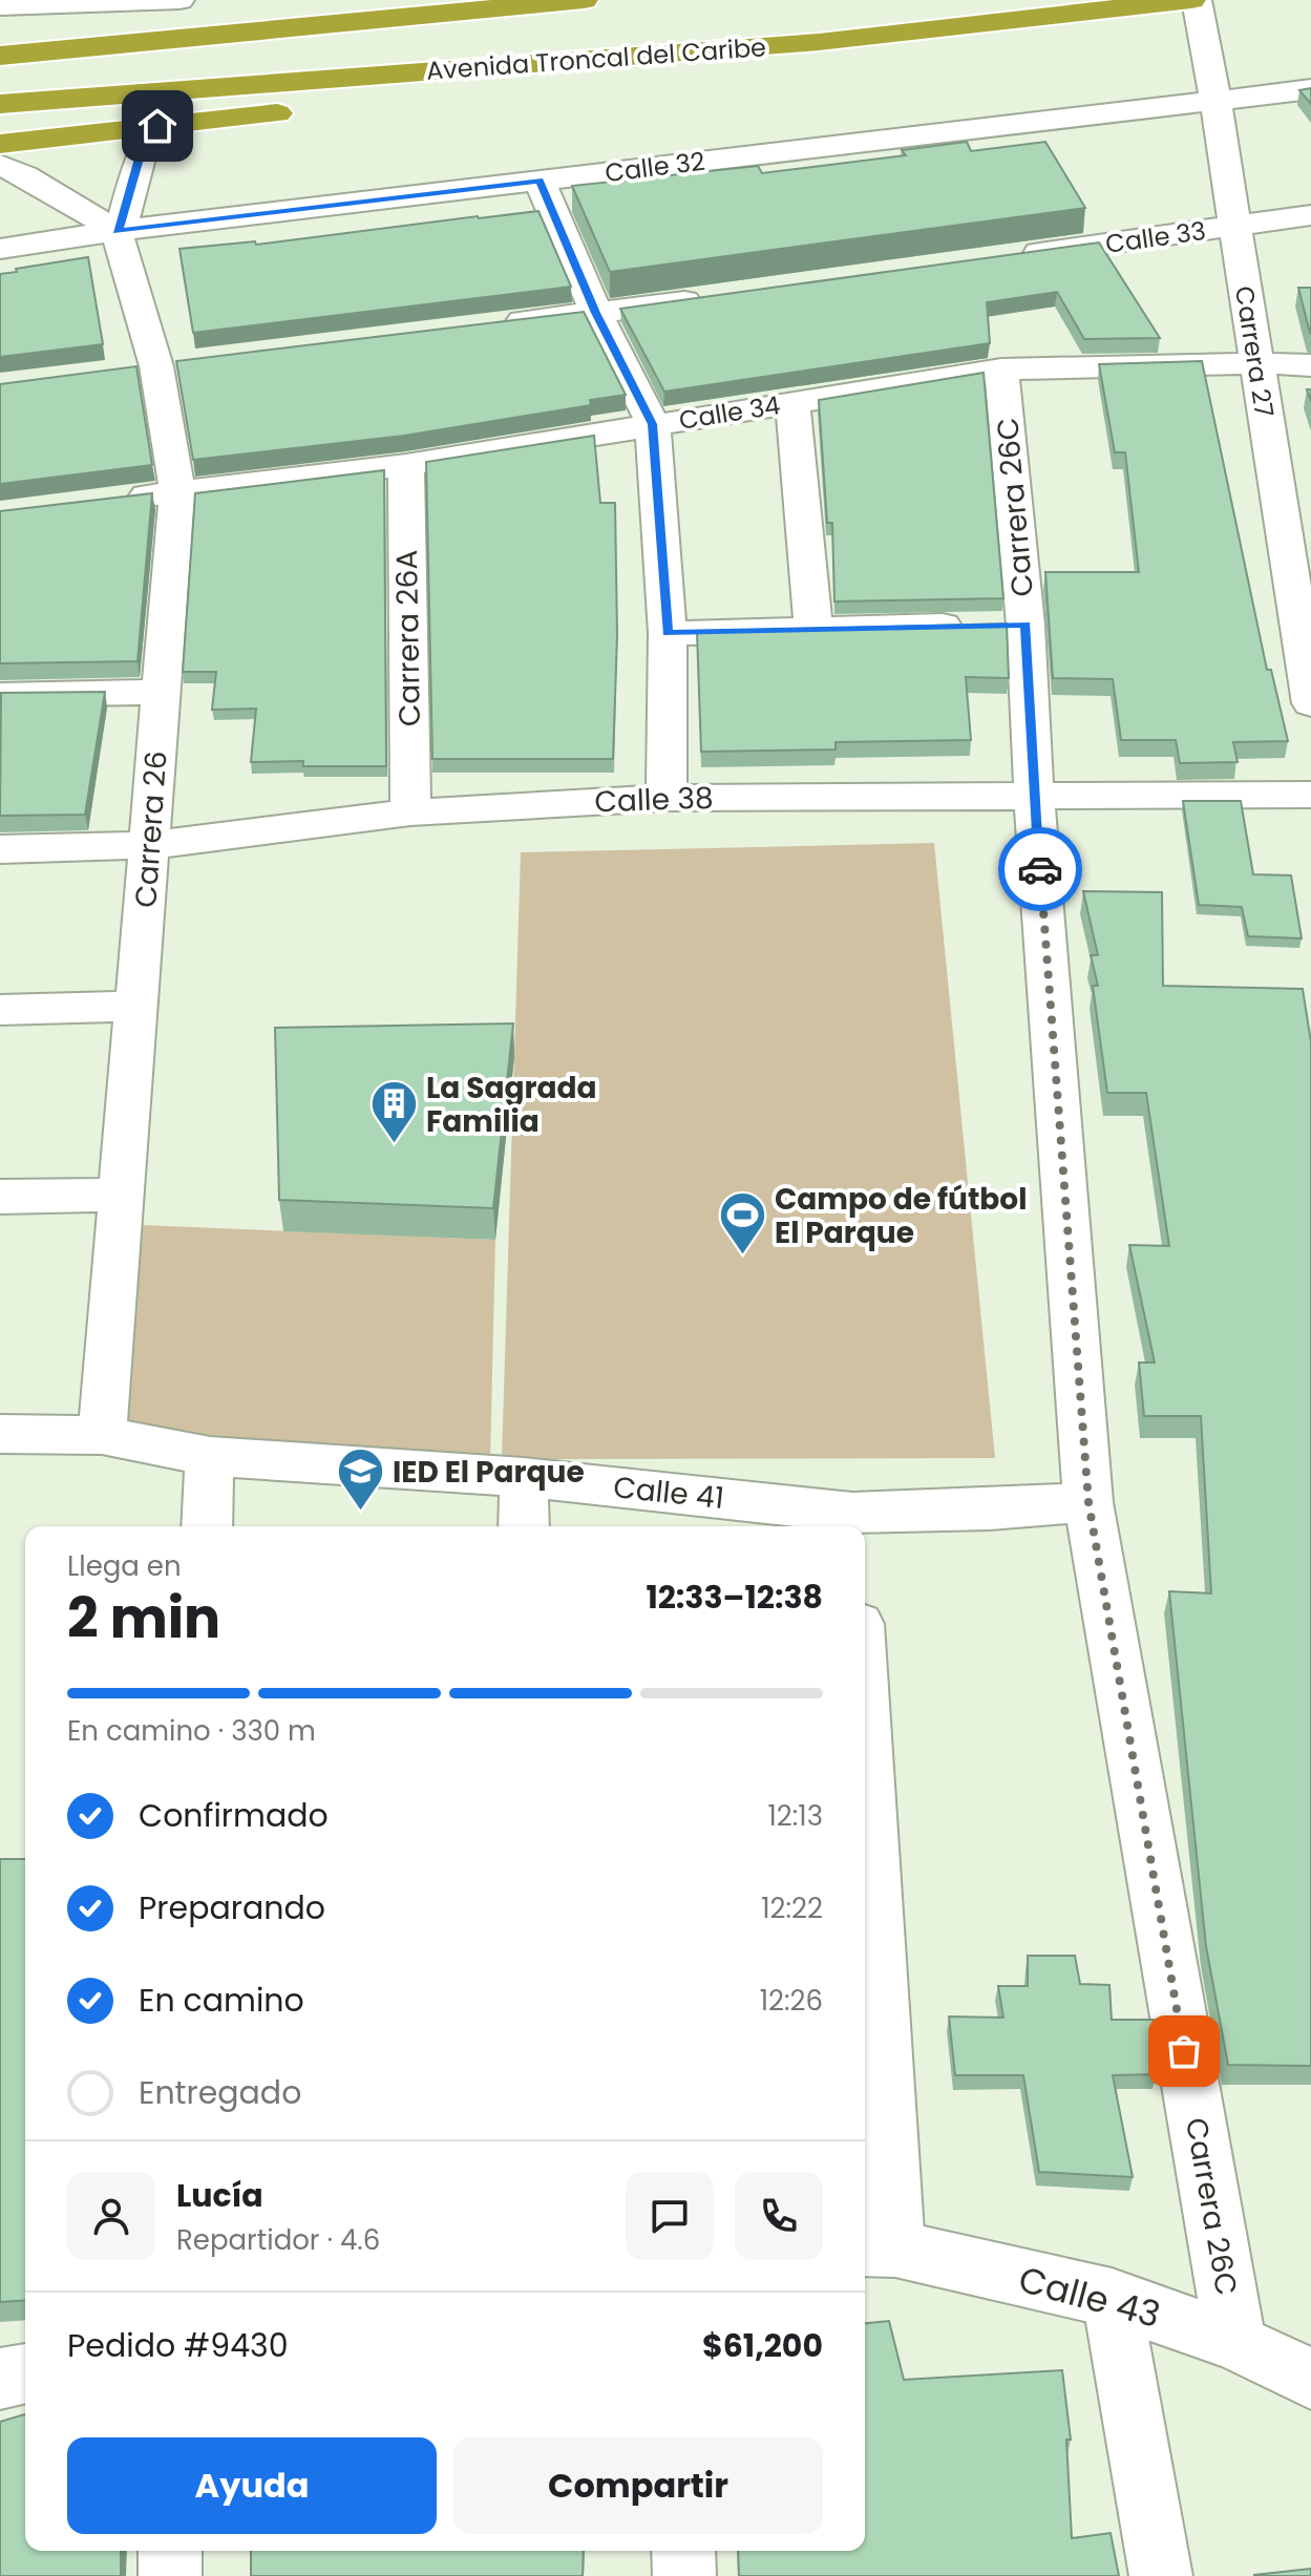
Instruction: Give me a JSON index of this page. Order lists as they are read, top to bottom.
{
  "streets": {
    "highway": ["Avenida Troncal del Caribe"],
    "street": [
      "Calle 32",
      "Calle 33",
      "Carrera 27",
      "Calle 34",
      "Carrera 26C",
      "Carrera 26A",
      "Calle 38",
      "Carrera 26",
      "Calle 41",
      "Calle 43"
    ]
  },
  "crossings": [
    ["Avenida Troncal del Caribe", "Carrera 27"],
    ["Calle 32", "Carrera 27"],
    ["Calle 32", "Carrera 26"],
    ["Calle 33", "Carrera 27"],
    ["Carrera 27", "Calle 34"],
    ["Calle 34", "Carrera 26C"],
    ["Calle 34", "Carrera 26A"],
    ["Calle 34", "Carrera 26"],
    ["Carrera 26C", "Calle 38"],
    ["Carrera 26C", "Calle 41"],
    ["Carrera 26C", "Calle 43"],
    ["Carrera 26A", "Calle 38"],
    ["Calle 38", "Carrera 26"],
    ["Carrera 26", "Calle 41"]
  ],
  "places": {
    "building": ["La Sagrada Familia"],
    "sports": ["Campo de fútbol El Parque"],
    "school or university": ["IED El Parque"]
  },
  "page": {
    "heading": ["2 min", "Llega en", "12:33–12:38"],
    "panel": [
      "Lucía",
      "Repartidor · 4.6",
      "Pedido #9430",
      "$61,200"
    ],
    "bar": "En camino · 330 m",
    "list": [
      ["Confirmado", "12:13"],
      ["Preparando", "12:22"],
      ["En camino", "12:26"],
      "Entregado"
    ],
    "buttons": ["Ayuda", "Compartir"]
  }
}
